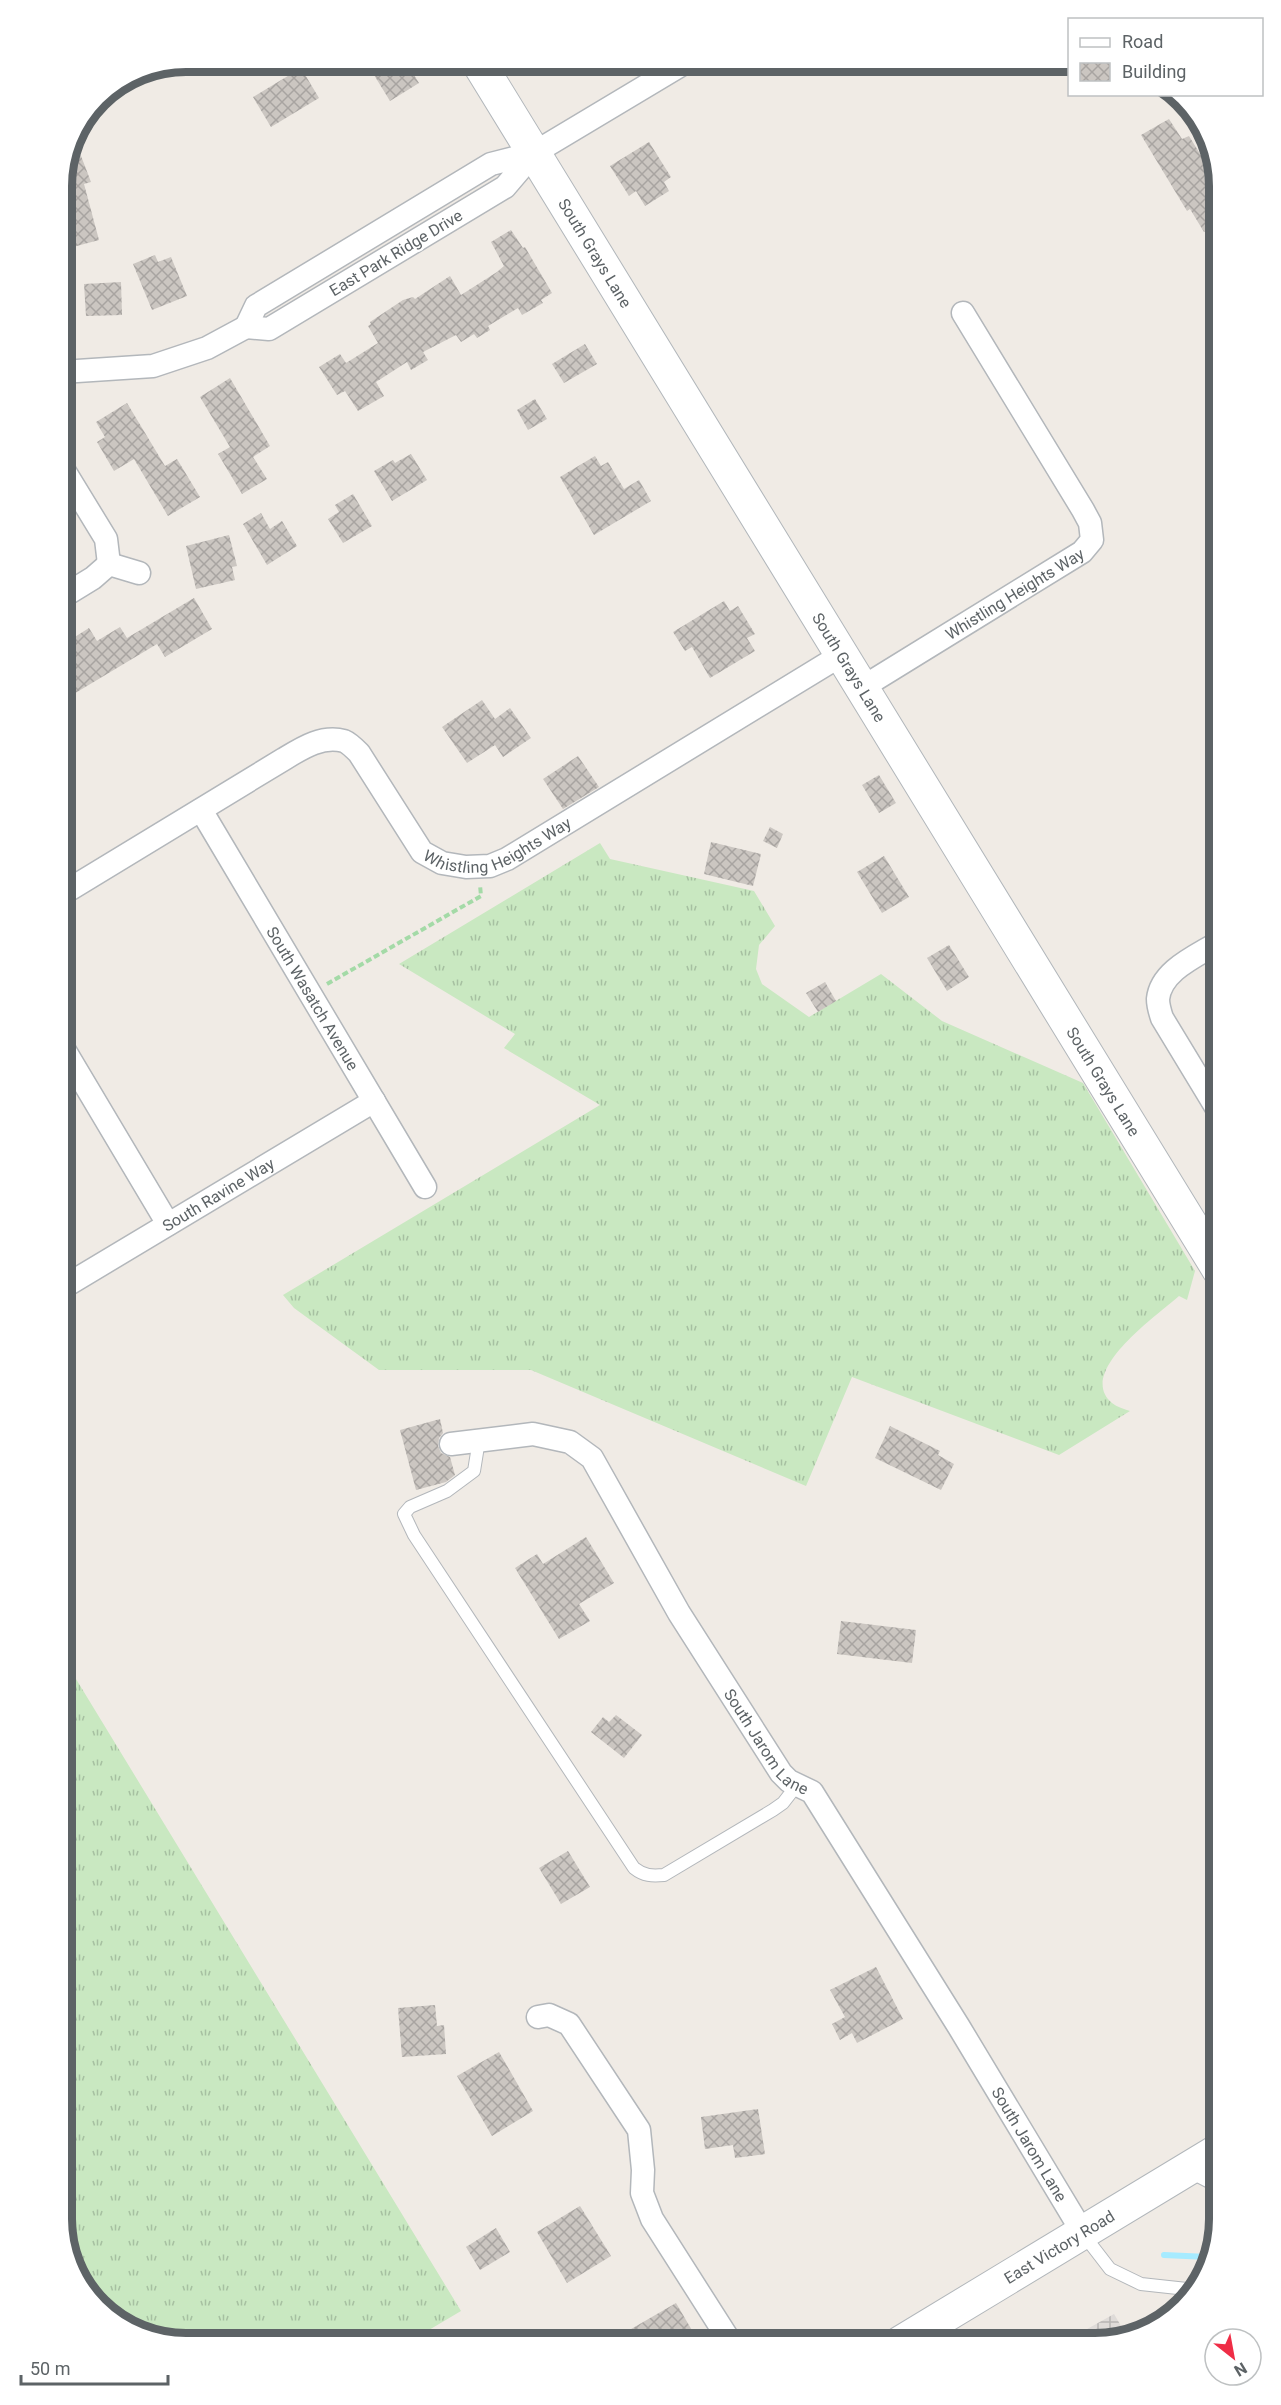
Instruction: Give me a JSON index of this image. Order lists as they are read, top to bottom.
{
  "streets": {
    "street": [
      "South Grays Lane",
      "East Park Ridge Drive",
      "Whistling Heights Way",
      "South Wasatch Avenue",
      "South Ravine Way",
      "South Jarom Lane",
      "East Victory Road"
    ]
  },
  "crossings": [
    ["South Grays Lane", "East Park Ridge Drive"],
    ["South Grays Lane", "Whistling Heights Way"],
    ["Whistling Heights Way", "South Wasatch Avenue"],
    ["South Wasatch Avenue", "South Ravine Way"],
    ["South Jarom Lane", "East Victory Road"]
  ],
  "legend": ["Road", "Building"],
  "scale_bar": "50 m",
  "north": "bottom right"
}
